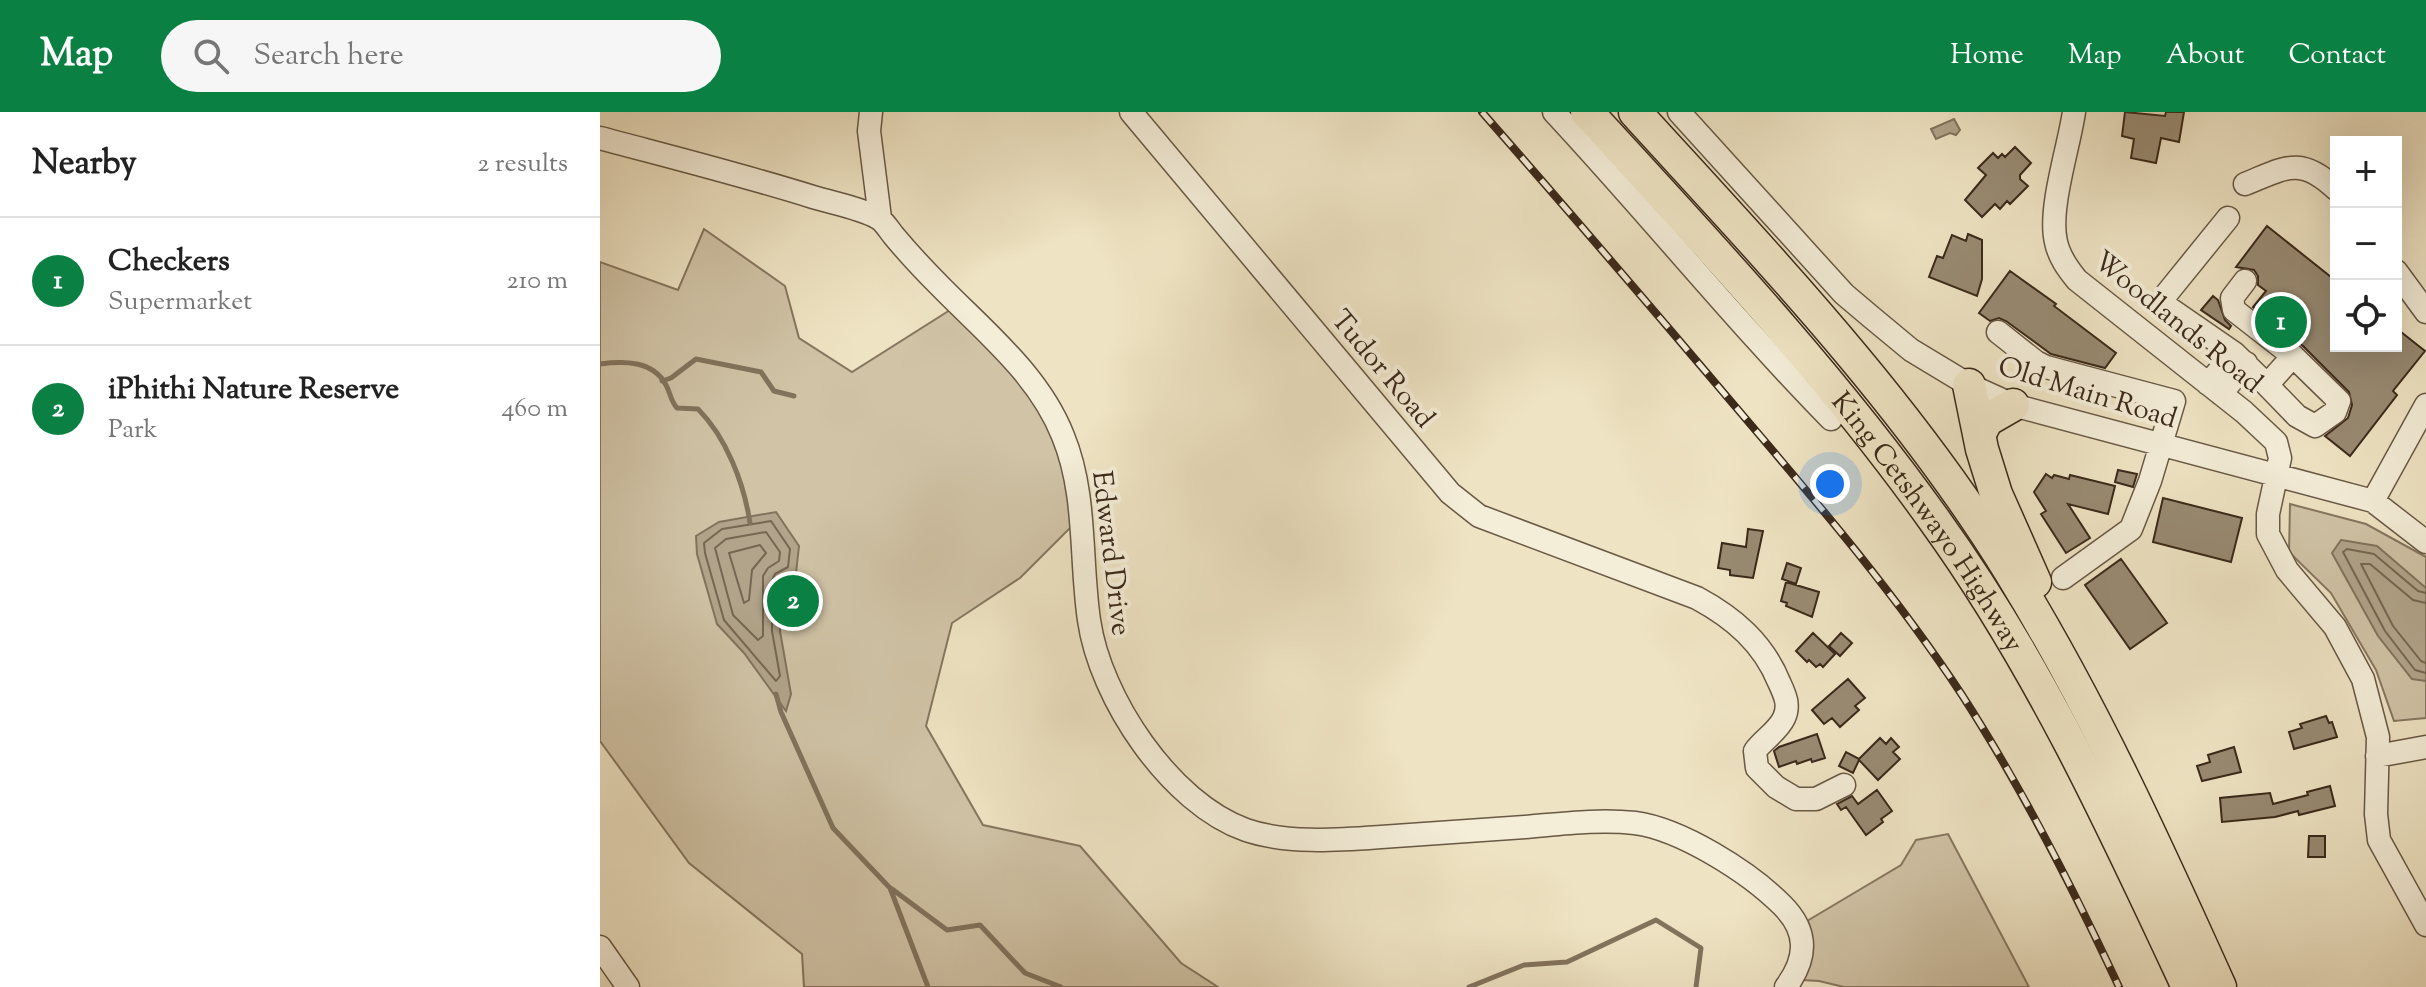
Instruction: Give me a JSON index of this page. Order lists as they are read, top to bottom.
{
  "streets": {
    "highway": ["King Cetshwayo Highway"],
    "street": [
      "Woodlands Road",
      "Tudor Road",
      "Old Main Road",
      "Edward Drive"
    ]
  },
  "crossings": [
    ["Woodlands Road", "Old Main Road"]
  ],
  "page": {
    "header": "Map",
    "search": "Search here",
    "nav": [
      "Home",
      "Map",
      "About",
      "Contact"
    ],
    "heading": ["Nearby", "2 results"],
    "map_buttons": ["+", "−"],
    "list": [
      {
        "mark": "1",
        "name": "Checkers",
        "note": "Supermarket",
        "value": "210 m"
      },
      {
        "mark": "2",
        "name": "iPhithi Nature Reserve",
        "note": "Park",
        "value": "460 m"
      }
    ],
    "pins": ["1", "2"]
  }
}
